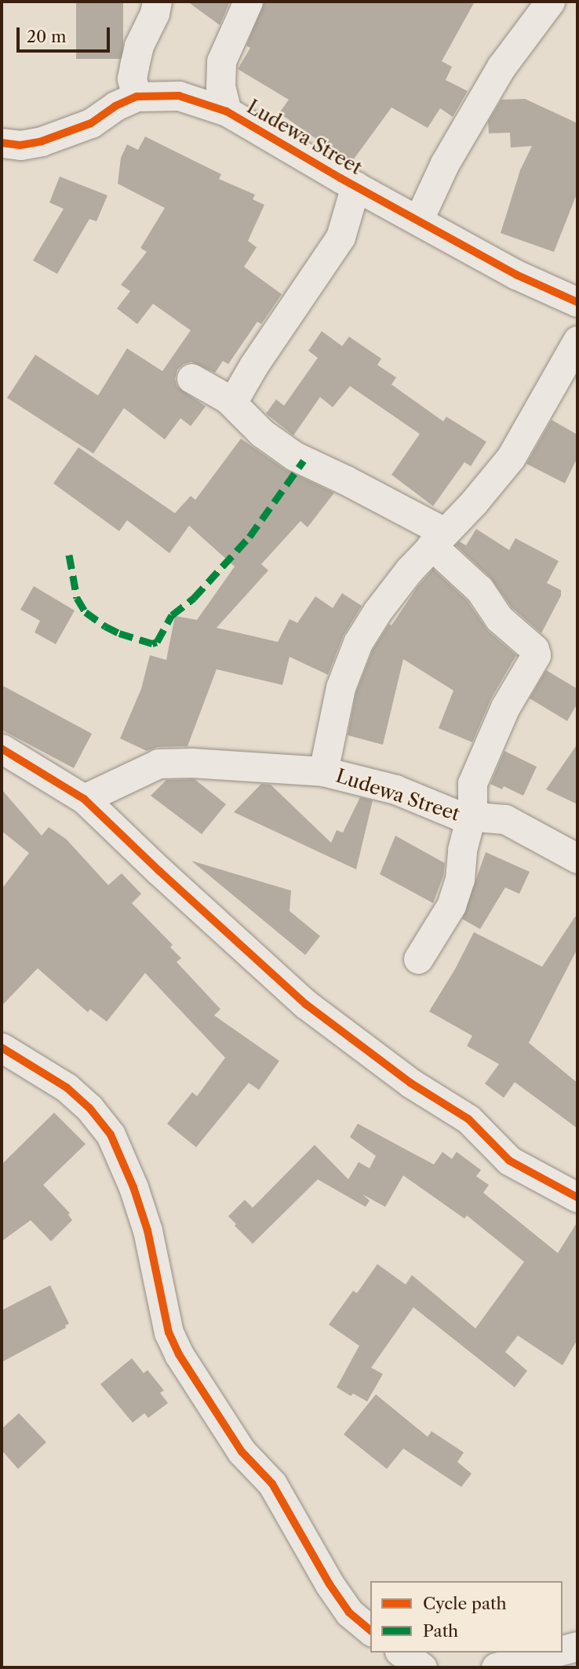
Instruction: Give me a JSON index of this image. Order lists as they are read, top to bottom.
{
  "streets": {
    "street": ["Ludewa Street"]
  },
  "legend": ["Cycle path", "Path"],
  "scale_bar": "20 m"
}
